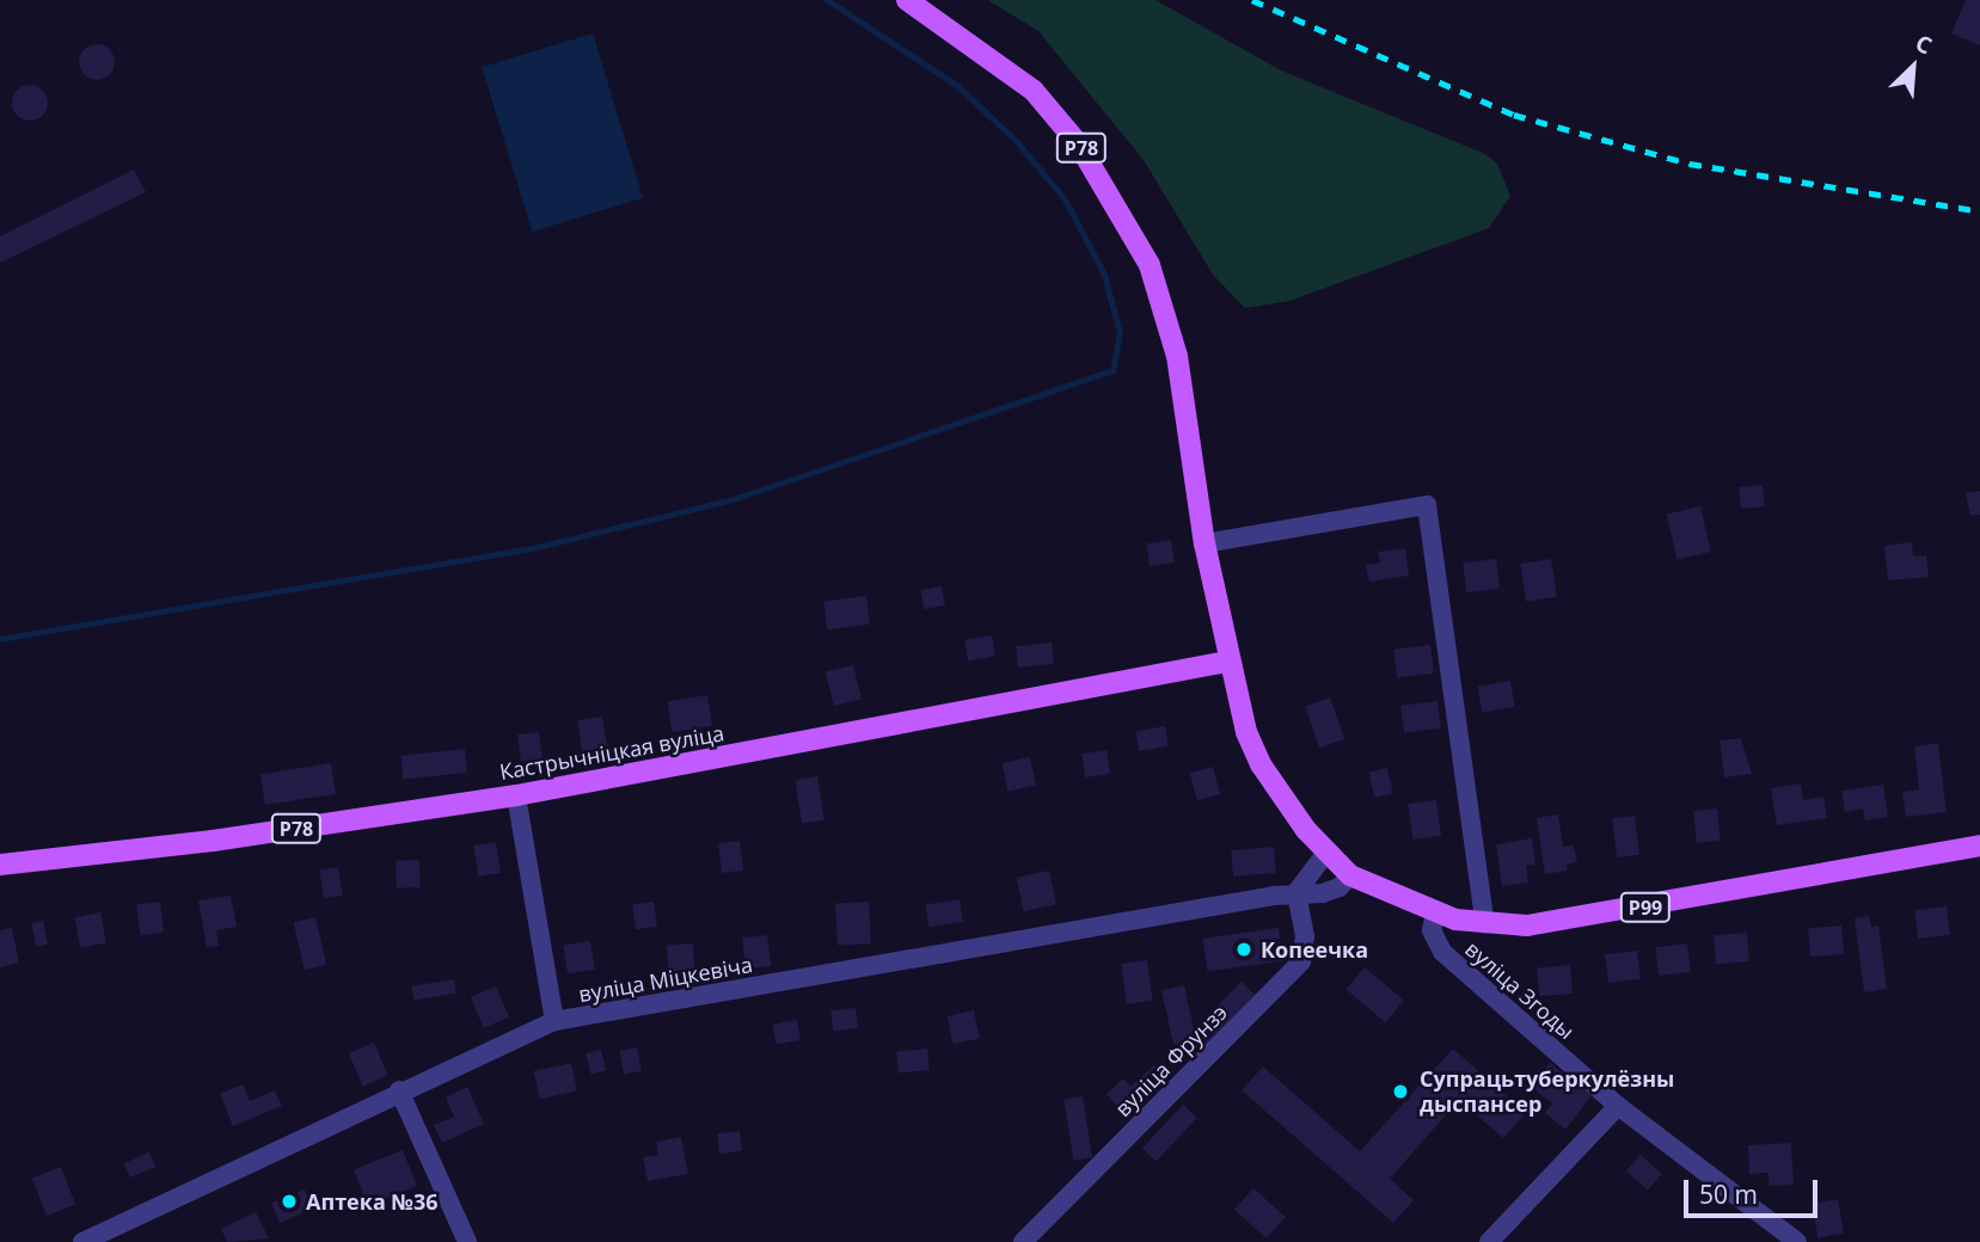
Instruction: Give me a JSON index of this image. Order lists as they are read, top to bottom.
{
  "streets": {
    "main road": ["Р78", "Кастрычніцкая вуліца", "Р99"],
    "street": ["вуліца Міцкевіча", "вуліца Згоды", "вуліца Фрунзэ"]
  },
  "crossings": [
    ["Р78", "Кастрычніцкая вуліца"],
    ["Р78", "Р99"],
    ["Кастрычніцкая вуліца", "Р99"],
    ["Р99", "вуліца Міцкевіча"],
    ["Р99", "вуліца Згоды"],
    ["вуліца Міцкевіча", "вуліца Фрунзэ"]
  ],
  "places": ["Копеечка", "Супрацьтуберкулёзны дыспансер", "Аптека №36"],
  "scale_bar": "50 m",
  "north": "top right"
}
